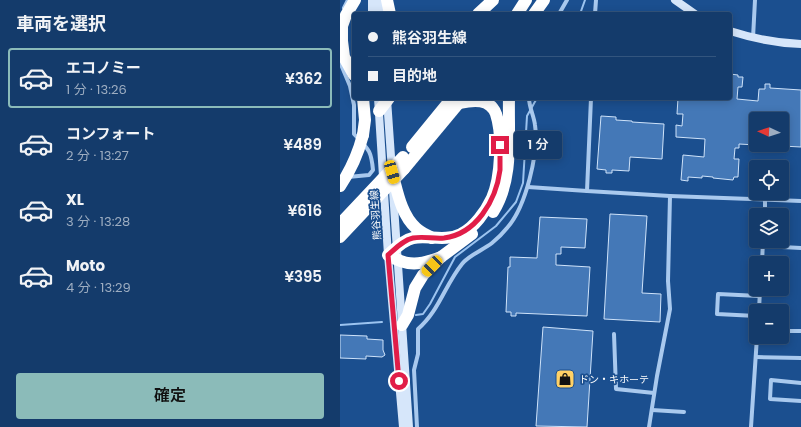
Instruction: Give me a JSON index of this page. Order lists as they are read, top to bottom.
{
  "streets": {
    "main road": ["熊谷羽生線"]
  },
  "places": {
    "shop": ["ドン・キホーテ"]
  },
  "north": "left",
  "page": {
    "heading": "車両を選択",
    "banner": ["熊谷羽生線", "目的地"],
    "list": [
      {
        "name": "エコノミー",
        "note": "1 分 · 13:26",
        "value": "¥362"
      },
      {
        "name": "コンフォート",
        "note": "2 分 · 13:27",
        "value": "¥489"
      },
      {
        "name": "XL",
        "note": "3 分 · 13:28",
        "value": "¥616"
      },
      {
        "name": "Moto",
        "note": "4 分 · 13:29",
        "value": "¥395"
      }
    ],
    "map_buttons": ["+", "−"],
    "bubble": "1 分",
    "buttons": "確定"
  }
}
